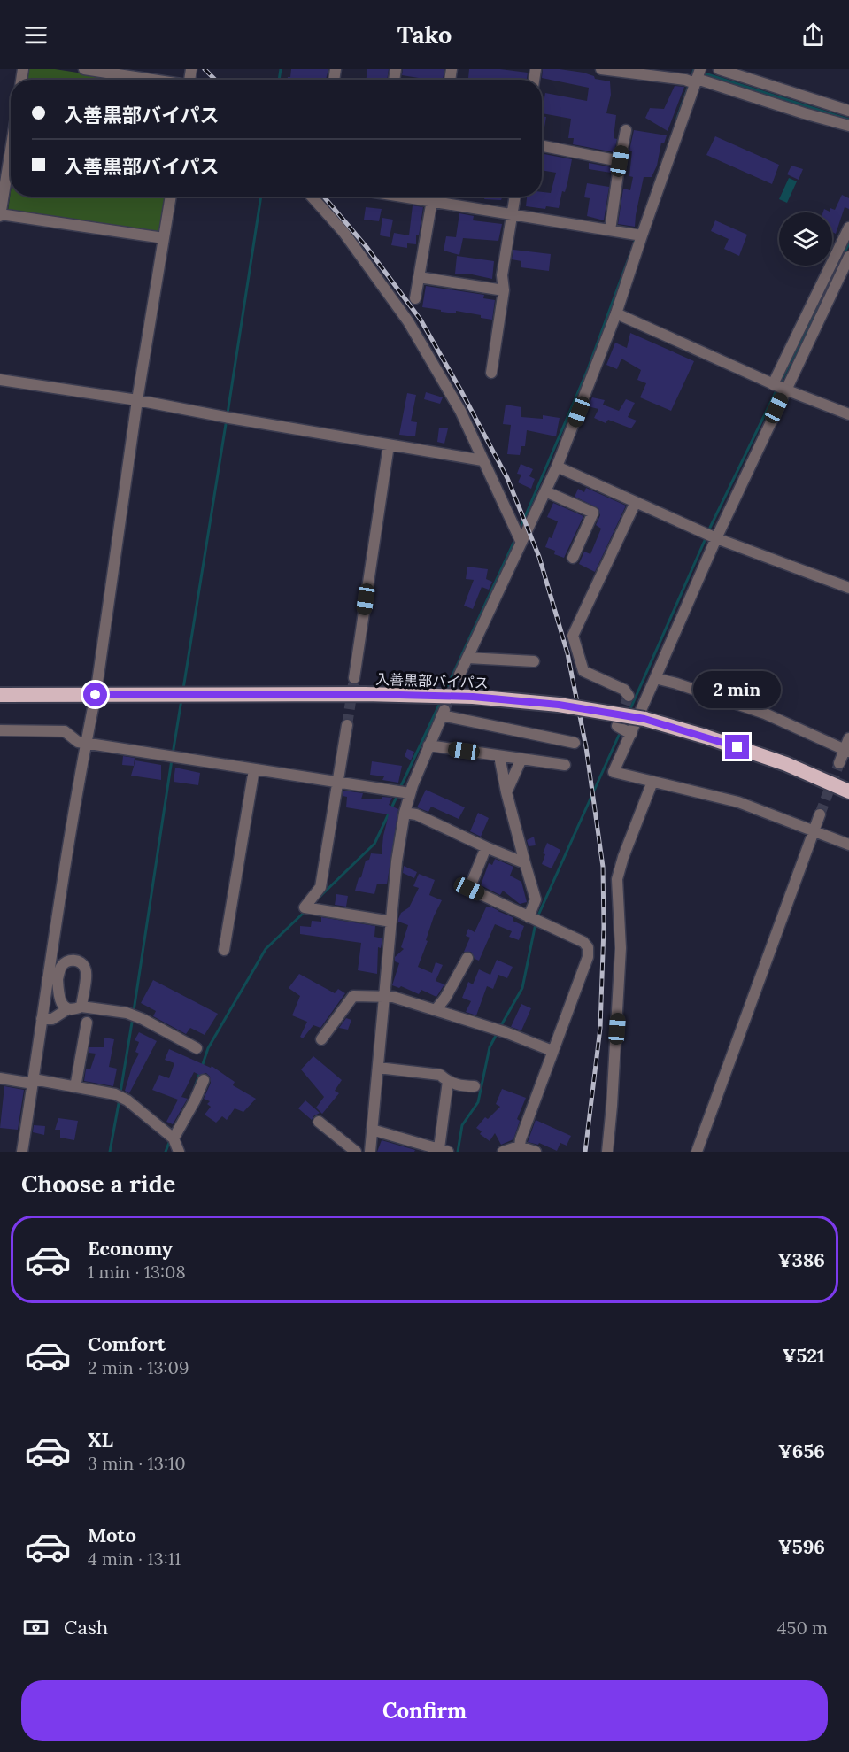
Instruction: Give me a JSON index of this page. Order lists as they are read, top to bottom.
{
  "streets": {
    "highway": ["入善黒部バイパス"]
  },
  "page": {
    "header": "Tako",
    "banner": ["入善黒部バイパス", "入善黒部バイパス"],
    "bubble": "2 min",
    "heading": "Choose a ride",
    "list": [
      {
        "name": "Economy",
        "note": "1 min · 13:08",
        "value": "¥386"
      },
      {
        "name": "Comfort",
        "note": "2 min · 13:09",
        "value": "¥521"
      },
      {
        "name": "XL",
        "note": "3 min · 13:10",
        "value": "¥656"
      },
      {
        "name": "Moto",
        "note": "4 min · 13:11",
        "value": "¥596"
      }
    ],
    "pay": ["Cash", "450 m"],
    "buttons": "Confirm"
  }
}
